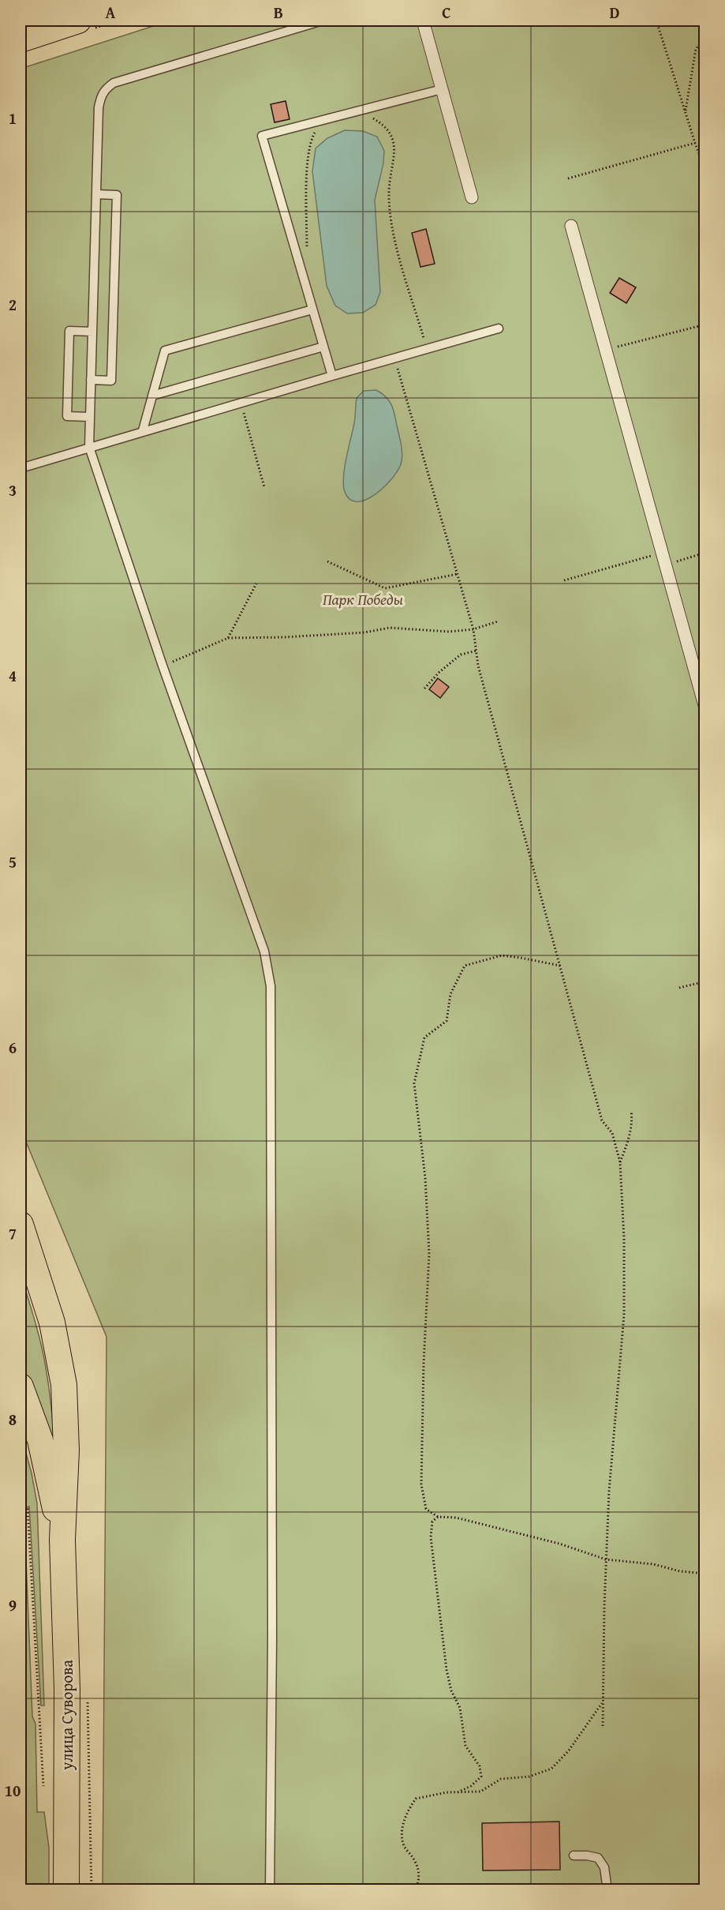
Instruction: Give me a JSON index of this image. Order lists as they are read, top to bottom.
{
  "streets": {
    "main road": ["улица Суворова"]
  },
  "parks": ["Парк Победы"],
  "grid": {
    "columns": [
      "A",
      "B",
      "C",
      "D"
    ],
    "rows": [
      "1",
      "2",
      "3",
      "4",
      "5",
      "6",
      "7",
      "8",
      "9",
      "10"
    ]
  }
}
